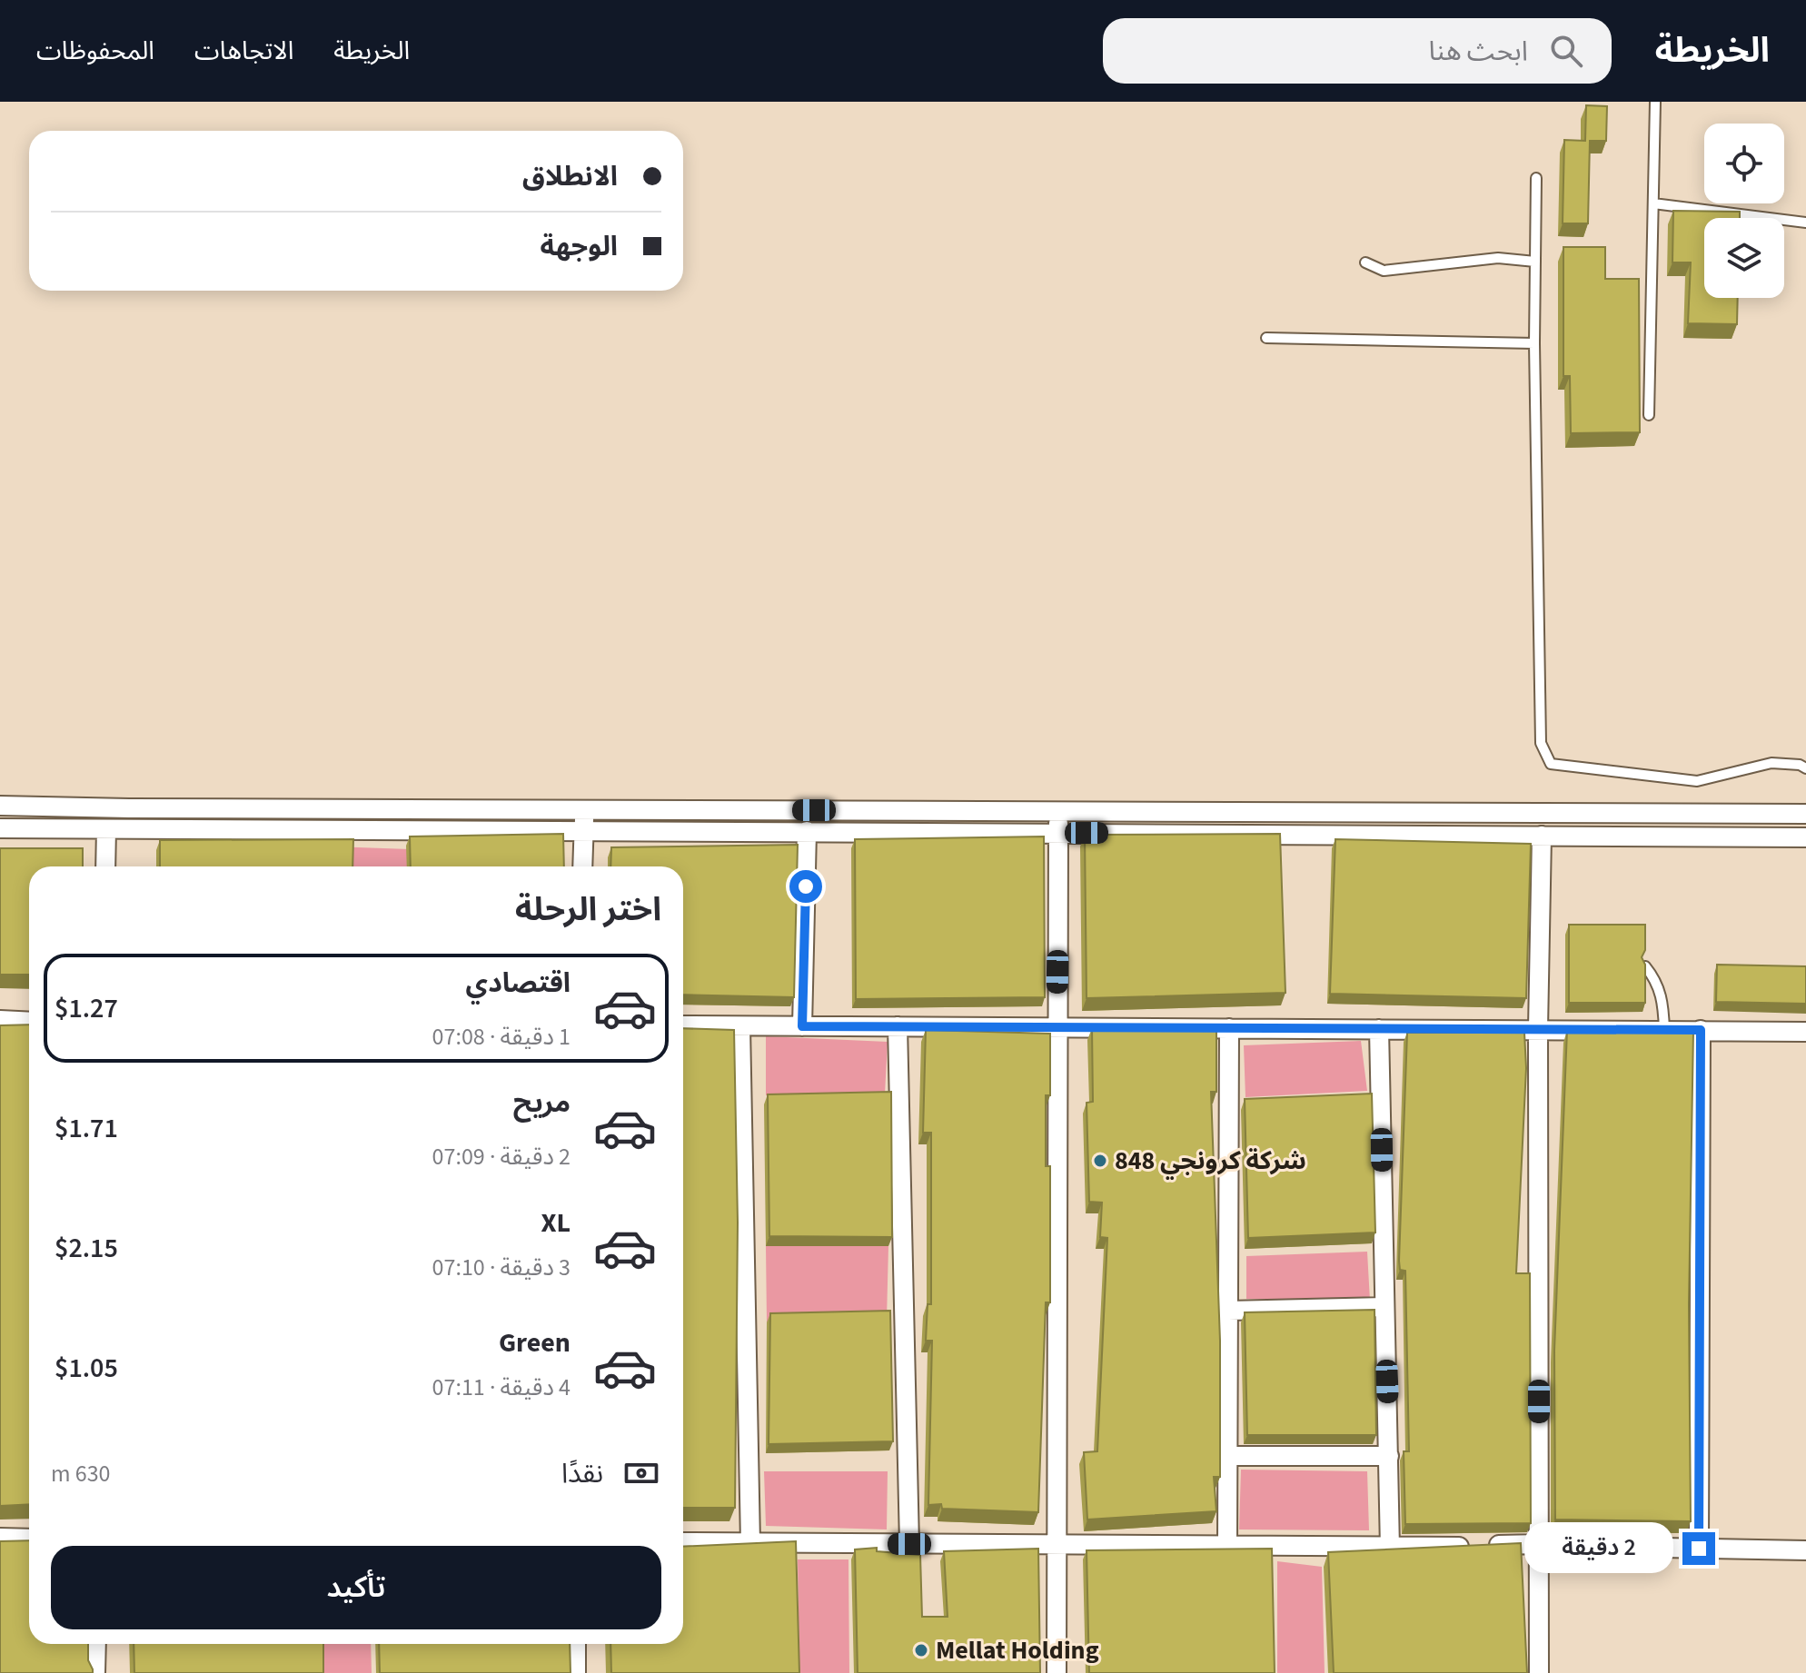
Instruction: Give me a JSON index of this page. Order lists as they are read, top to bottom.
{
  "places": ["شركة كرونجي 848", "Mellat Holding"],
  "page": {
    "header": "الخريطة",
    "search": "ابحث هنا",
    "nav": ["الخريطة", "الاتجاهات", "المحفوظات"],
    "banner": ["الانطلاق", "الوجهة"],
    "heading": "اختر الرحلة",
    "list": [
      {
        "name": "اقتصادي",
        "note": "1 دقيقة · 07:08",
        "value": "$1.27"
      },
      {
        "name": "مريح",
        "note": "2 دقيقة · 07:09",
        "value": "$1.71"
      },
      {
        "name": "XL",
        "note": "3 دقيقة · 07:10",
        "value": "$2.15"
      },
      {
        "name": "Green",
        "note": "4 دقيقة · 07:11",
        "value": "$1.05"
      }
    ],
    "pay": ["نقدًا", "630 m"],
    "bubble": "2 دقيقة",
    "buttons": "تأكيد"
  }
}
